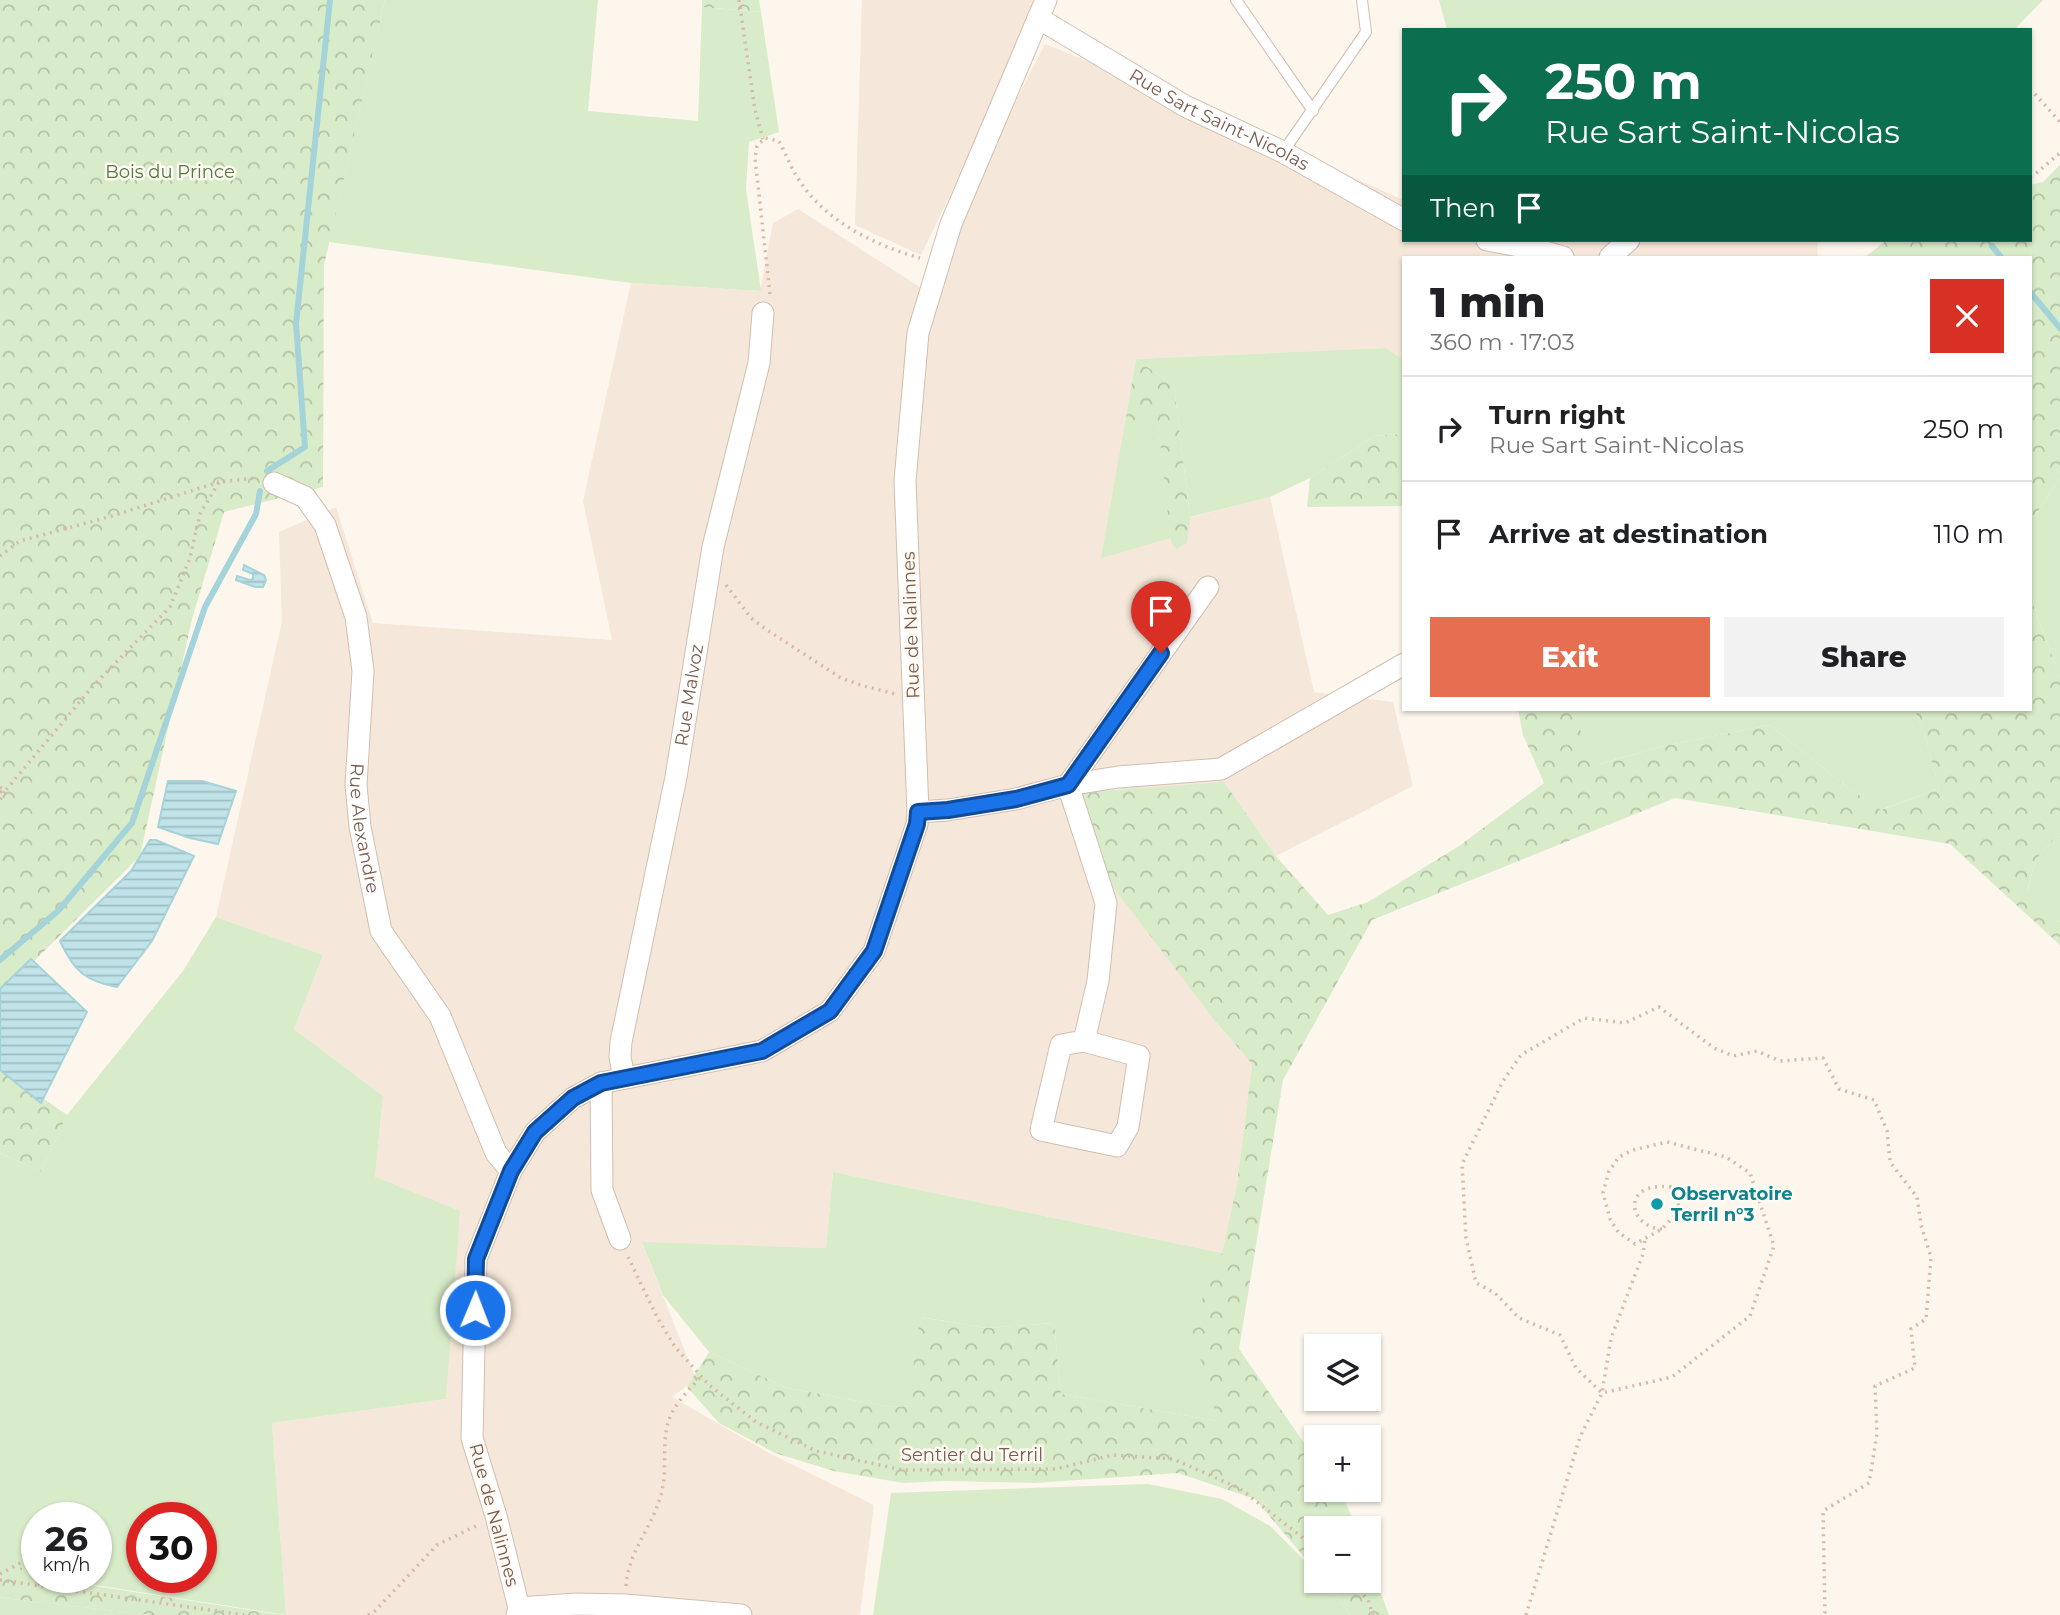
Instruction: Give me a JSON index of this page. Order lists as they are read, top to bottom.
{
  "streets": {
    "street": [
      "Rue Sart Saint-Nicolas",
      "Rue de Nalinnes",
      "Rue Malvoz",
      "Rue Alexandre"
    ],
    "path": ["Sentier du Terril"]
  },
  "crossings": [
    ["Rue Sart Saint-Nicolas", "Rue de Nalinnes"],
    ["Rue de Nalinnes", "Rue Malvoz"],
    ["Rue de Nalinnes", "Rue Alexandre"]
  ],
  "parks": ["Bois du Prince"],
  "places": ["Observatoire Terril n°3"],
  "page": {
    "turn": ["250 m", "Rue Sart Saint-Nicolas"],
    "then": "Then",
    "heading": ["1 min", "360 m · 17:03"],
    "list": [
      {
        "name": "Turn right",
        "note": "Rue Sart Saint-Nicolas",
        "value": "250 m"
      },
      {
        "name": "Arrive at destination",
        "value": "110 m"
      }
    ],
    "buttons": ["Exit", "Share"],
    "map_buttons": ["+", "−"],
    "speed": "26 km/h",
    "limit": "30"
  }
}
